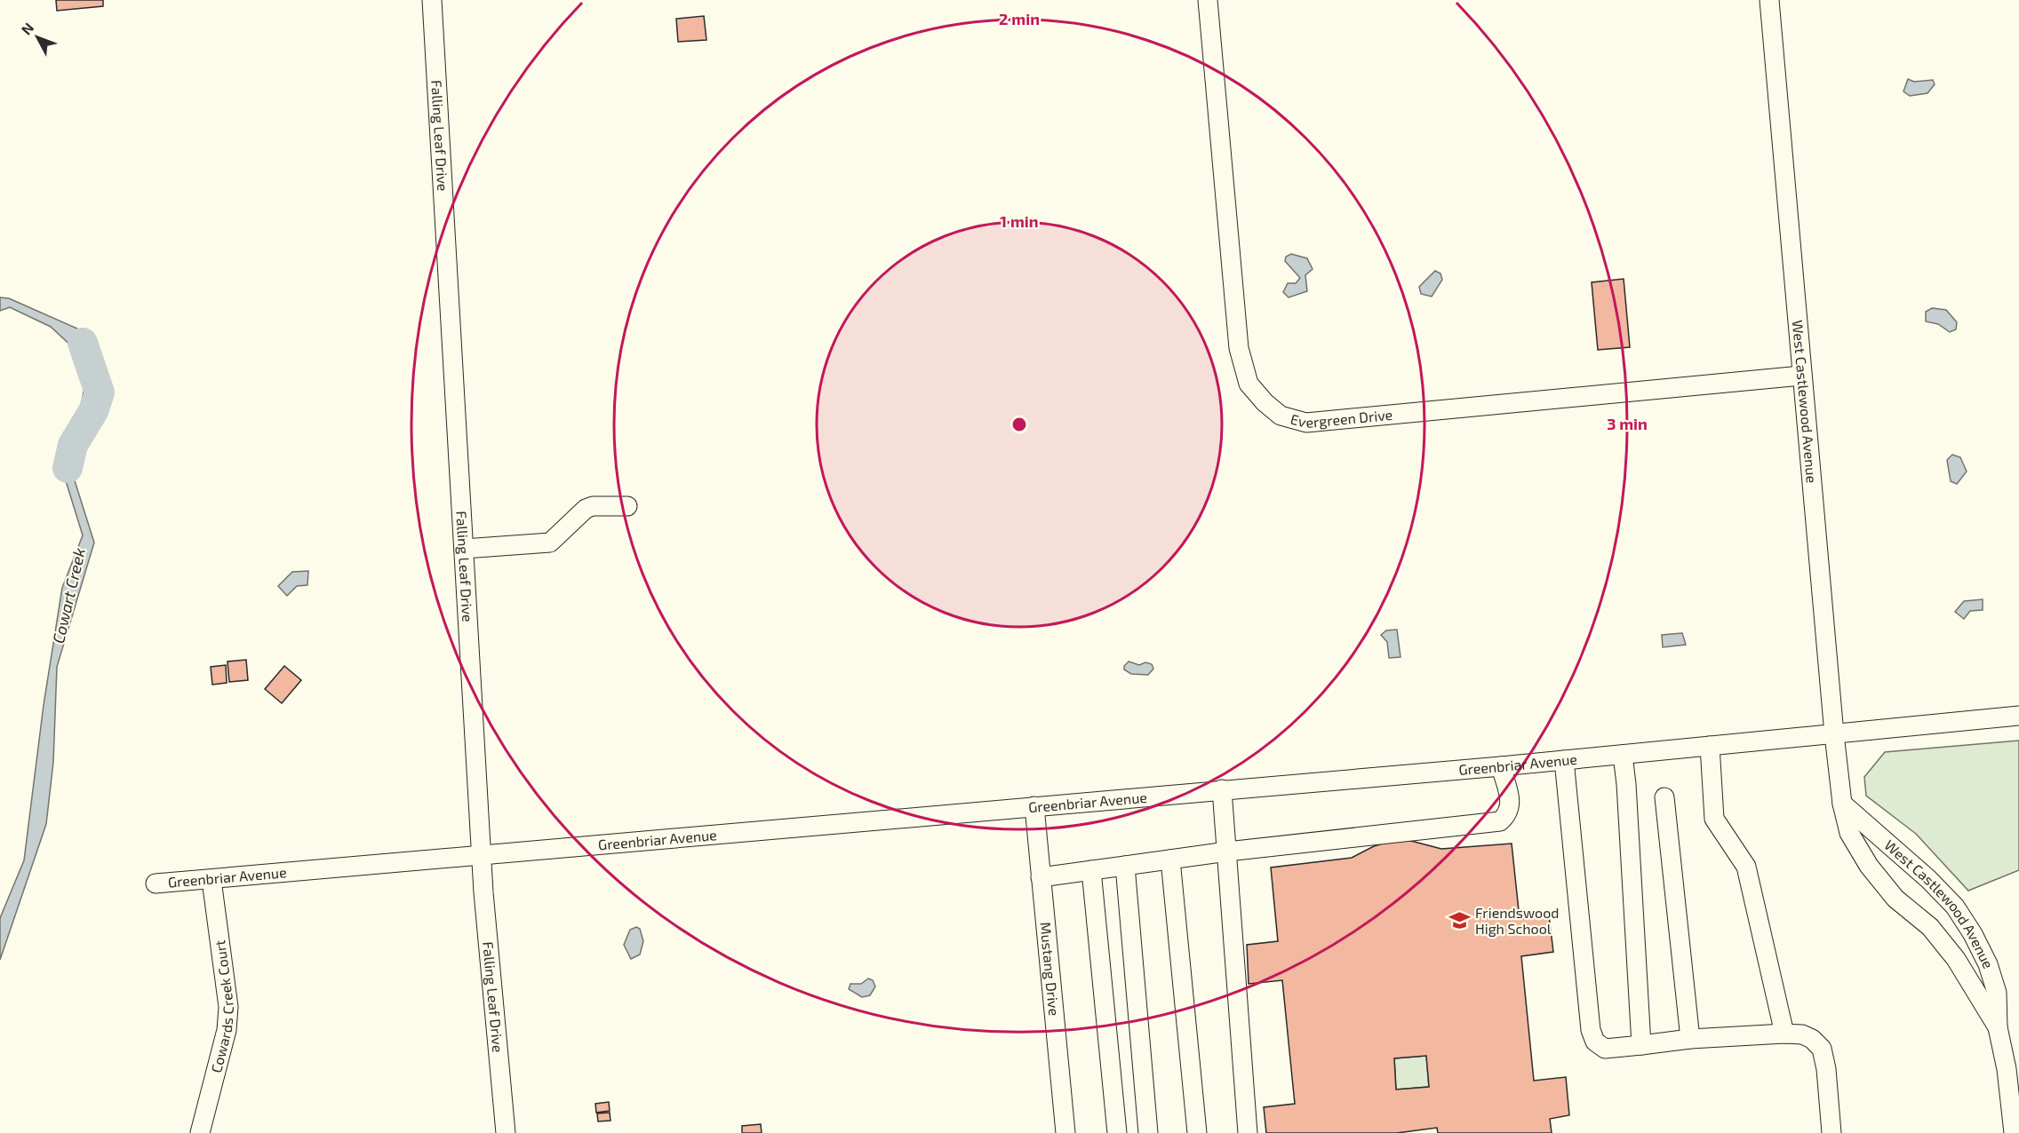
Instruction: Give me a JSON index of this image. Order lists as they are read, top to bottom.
{
  "streets": {
    "street": [
      "Falling Leaf Drive",
      "West Castlewood Avenue",
      "Evergreen Drive",
      "Greenbriar Avenue",
      "Mustang Drive",
      "Cowards Creek Court"
    ]
  },
  "crossings": [
    ["Falling Leaf Drive", "Greenbriar Avenue"],
    ["West Castlewood Avenue", "Evergreen Drive"],
    ["West Castlewood Avenue", "Greenbriar Avenue"],
    ["Greenbriar Avenue", "Mustang Drive"],
    ["Greenbriar Avenue", "Cowards Creek Court"]
  ],
  "water": ["Cowart Creek"],
  "places": {
    "school or university": ["Friendswood High School"]
  },
  "north": "top left",
  "rings": ["2 min", "1 min", "3 min"]
}
